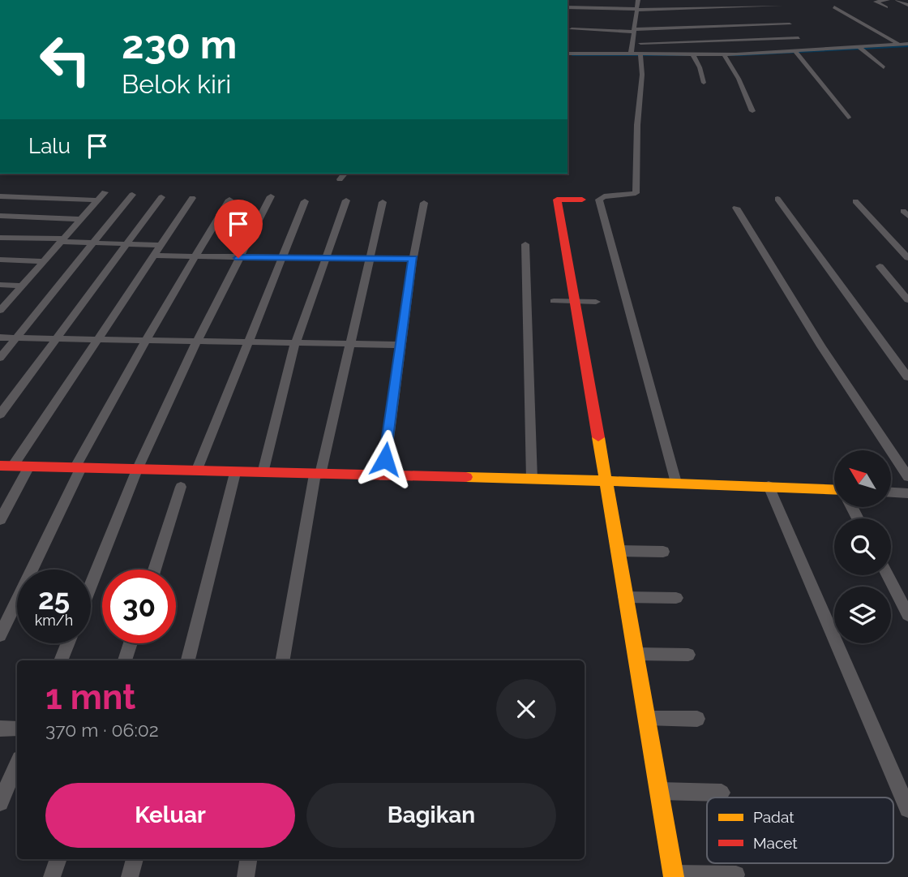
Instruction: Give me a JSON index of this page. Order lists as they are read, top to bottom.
{
  "legend": ["Padat", "Macet"],
  "north": "top left",
  "page": {
    "turn": ["230 m", "Belok kiri"],
    "then": "Lalu",
    "speed": "25 km/h",
    "limit": "30",
    "heading": ["1 mnt", "370 m · 06:02"],
    "buttons": ["Keluar", "Bagikan"]
  }
}
